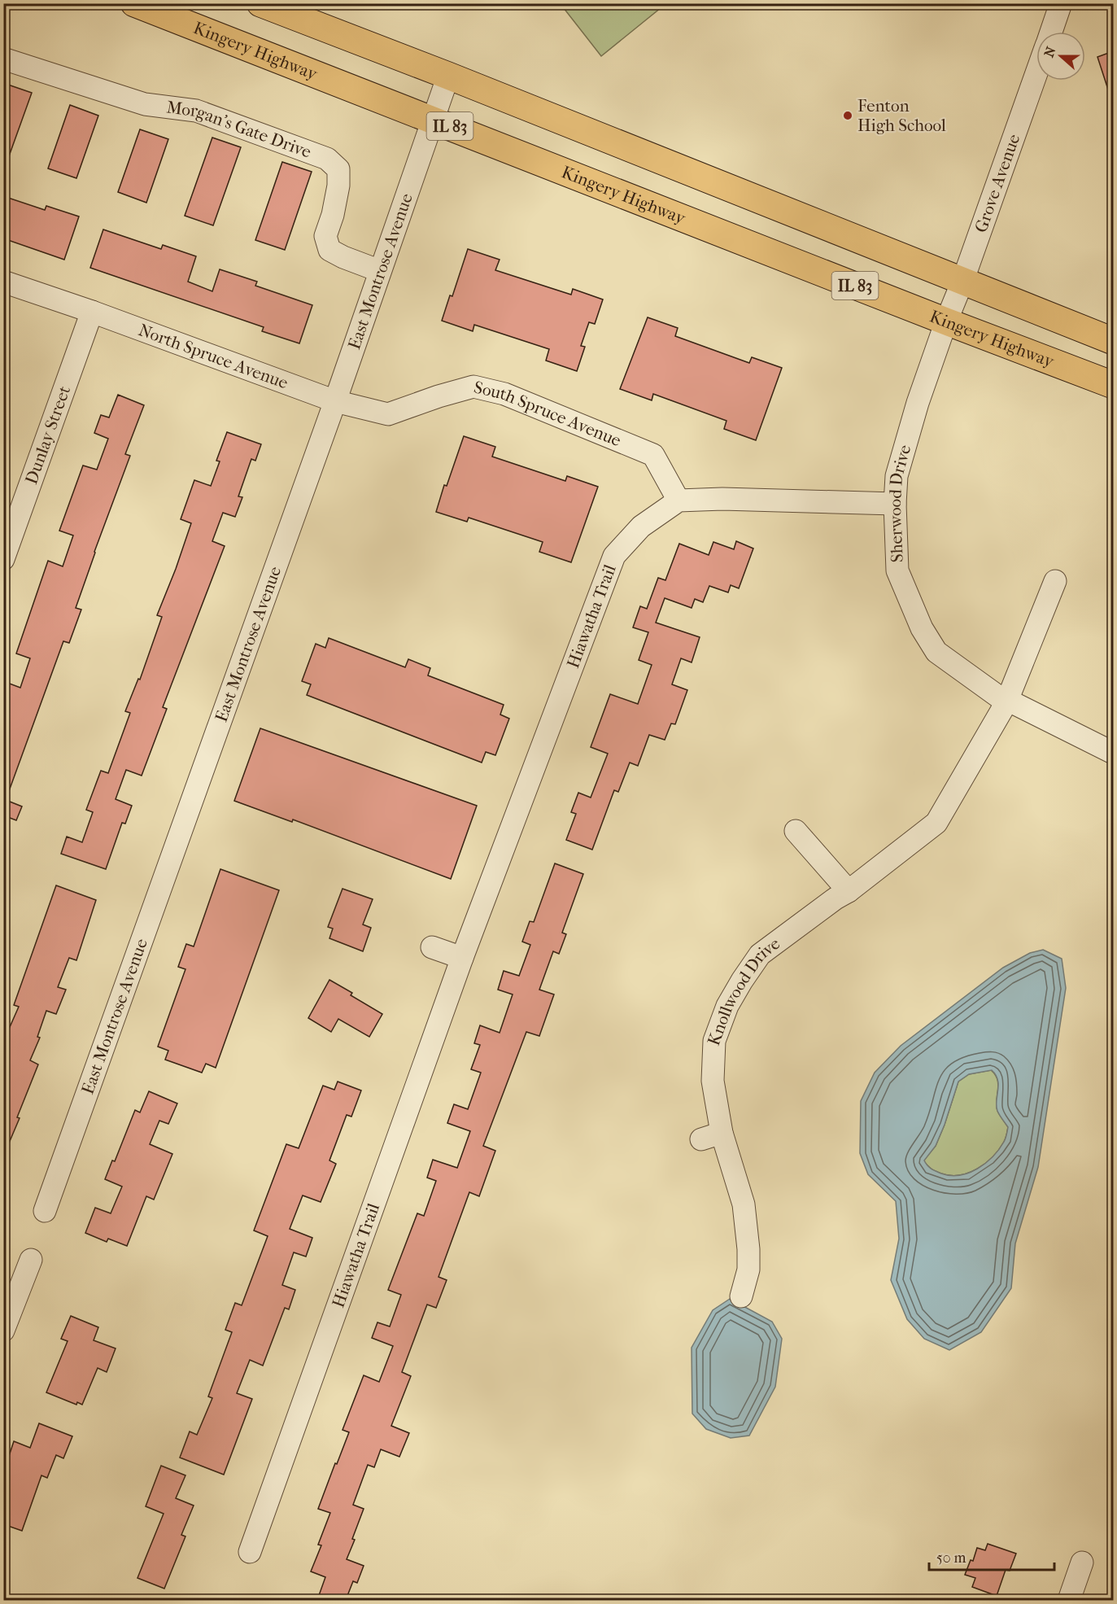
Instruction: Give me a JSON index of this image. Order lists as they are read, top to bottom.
{
  "streets": {
    "highway": ["Kingery Highway", "IL 83"],
    "street": [
      "Morgan's Gate Drive",
      "Grove Avenue",
      "East Montrose Avenue",
      "North Spruce Avenue",
      "South Spruce Avenue",
      "Dunlay Street",
      "Sherwood Drive",
      "Hiawatha Trail",
      "Knollwood Drive"
    ]
  },
  "crossings": [
    ["Kingery Highway", "Grove Avenue"],
    ["Kingery Highway", "East Montrose Avenue"],
    ["Kingery Highway", "Sherwood Drive"],
    ["IL 83", "Grove Avenue"],
    ["IL 83", "East Montrose Avenue"],
    ["Morgan's Gate Drive", "East Montrose Avenue"],
    ["Grove Avenue", "Sherwood Drive"],
    ["East Montrose Avenue", "North Spruce Avenue"],
    ["East Montrose Avenue", "South Spruce Avenue"],
    ["North Spruce Avenue", "South Spruce Avenue"],
    ["North Spruce Avenue", "Dunlay Street"],
    ["South Spruce Avenue", "Hiawatha Trail"],
    ["Sherwood Drive", "Knollwood Drive"]
  ],
  "places": ["Fenton High School"],
  "scale_bar": "50 m",
  "north": "left"
}
